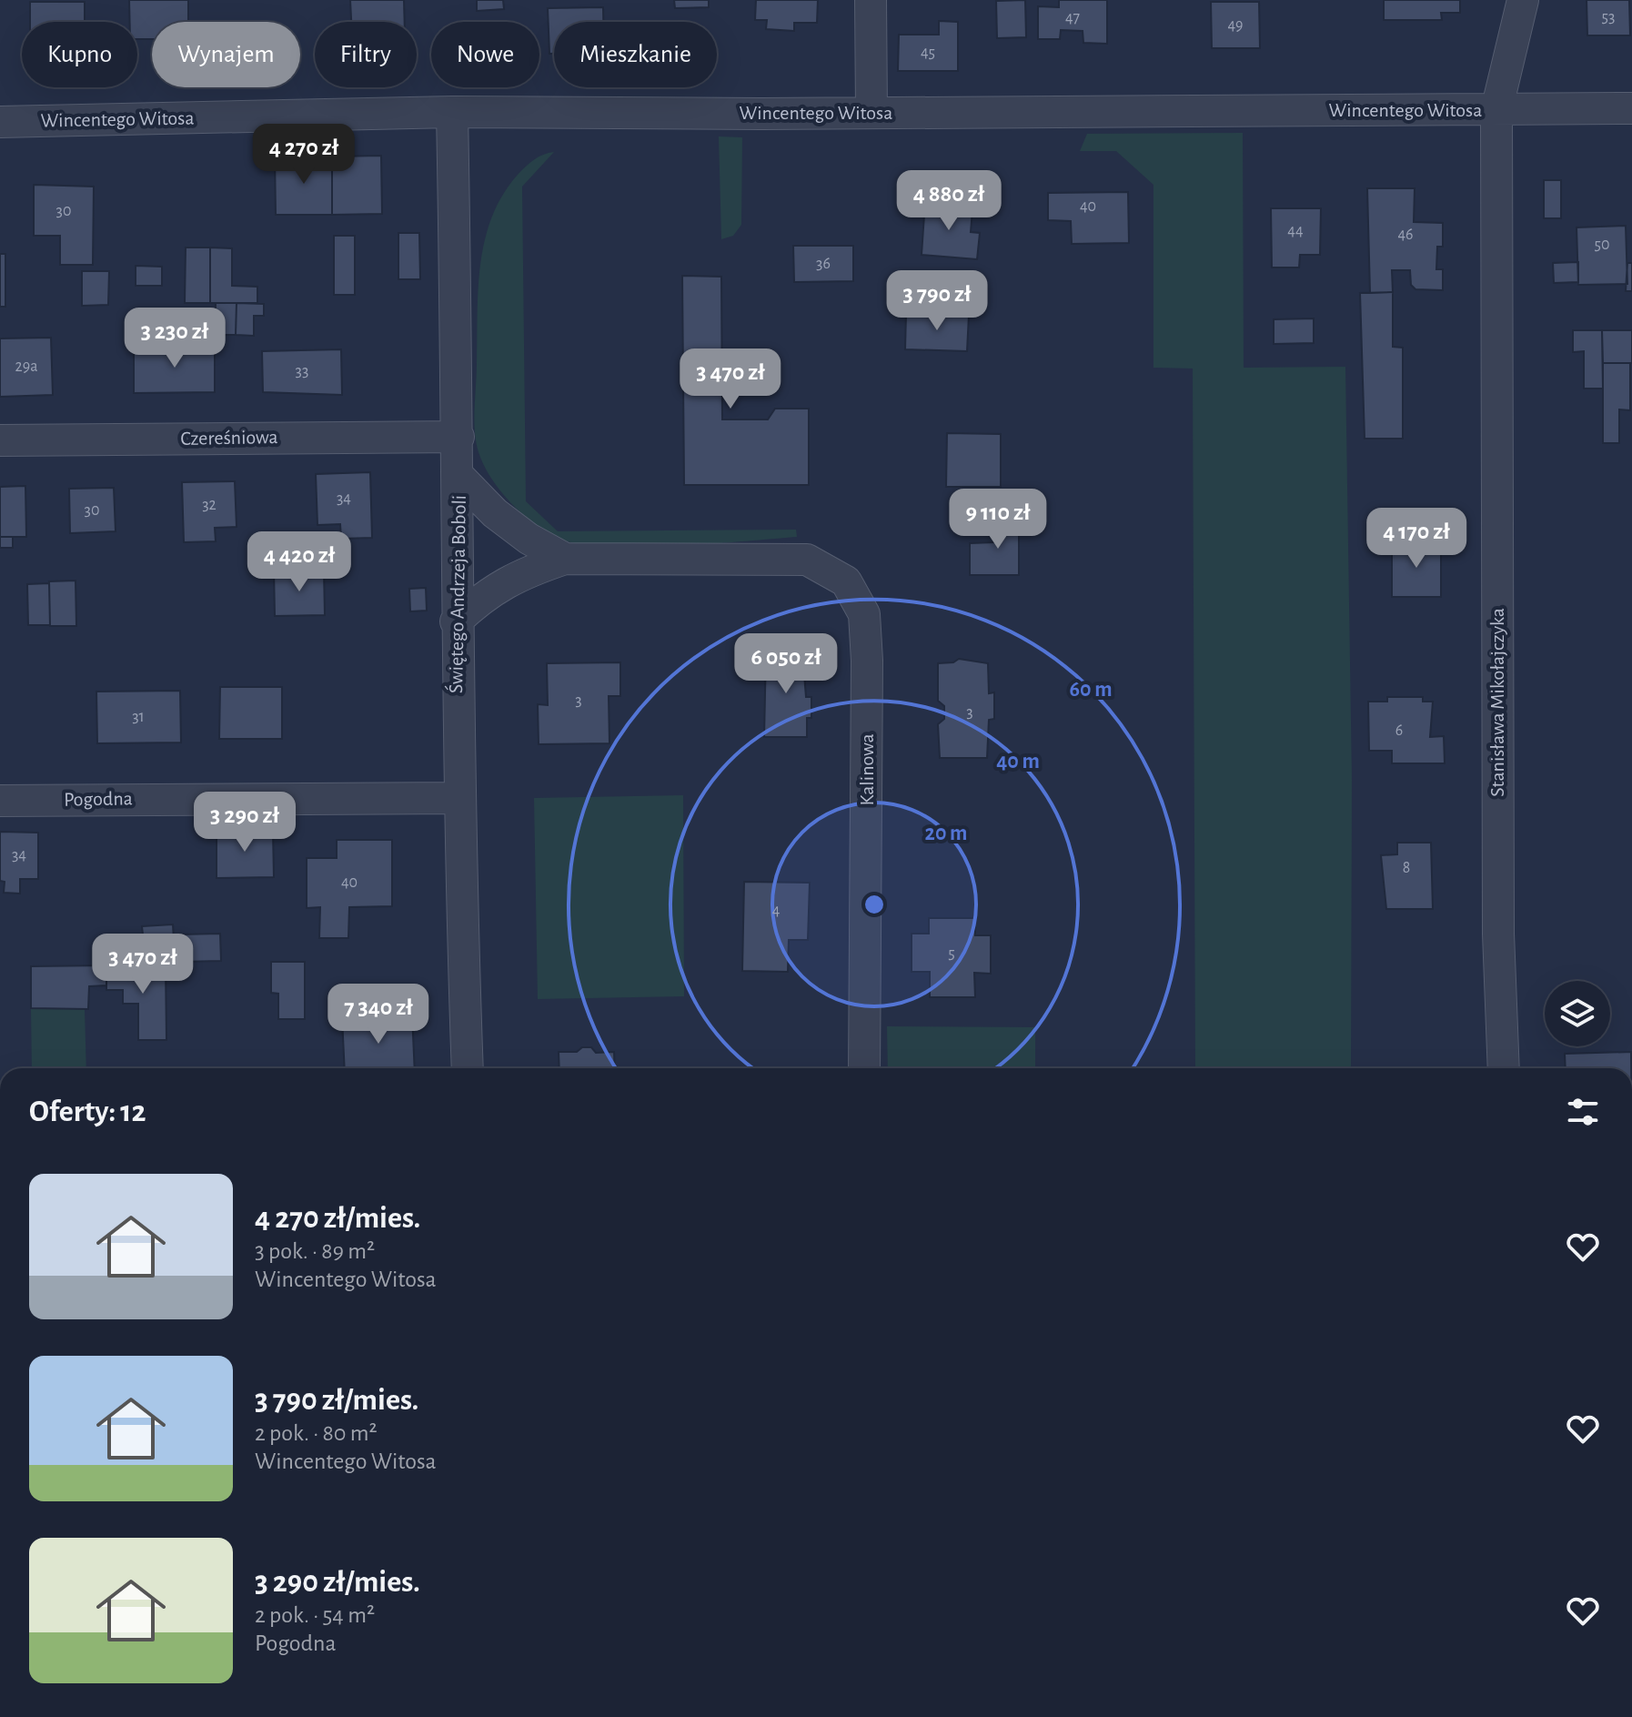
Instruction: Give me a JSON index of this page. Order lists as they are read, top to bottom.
{
  "streets": {
    "street": [
      "Wincentego Witosa",
      "Czereśniowa",
      "Świętego Andrzeja Boboli",
      "Stanisława Mikołajczyka",
      "Kalinowa",
      "Pogodna"
    ]
  },
  "crossings": [
    ["Wincentego Witosa", "Świętego Andrzeja Boboli"],
    ["Wincentego Witosa", "Stanisława Mikołajczyka"],
    ["Czereśniowa", "Świętego Andrzeja Boboli"],
    ["Świętego Andrzeja Boboli", "Kalinowa"],
    ["Świętego Andrzeja Boboli", "Pogodna"]
  ],
  "house_numbers": [
    "53",
    "47",
    "49",
    "45",
    "40",
    "30",
    "44",
    "46",
    "50",
    "36",
    "29a",
    "33",
    "34",
    "32",
    "30",
    "3",
    "3",
    "31",
    "6",
    "34",
    "8",
    "40",
    "4",
    "5"
  ],
  "page": {
    "chip": [
      "Kupno",
      "Wynajem",
      "Filtry",
      "Nowe",
      "Mieszkanie"
    ],
    "price": [
      "4 270 zł",
      "4 880 zł",
      "3 790 zł",
      "3 230 zł",
      "3 470 zł",
      "9 110 zł",
      "4 170 zł",
      "4 420 zł",
      "6 050 zł",
      "3 290 zł",
      "3 470 zł",
      "7 340 zł"
    ],
    "heading": "Oferty: 12",
    "list": [
      {
        "name": "4 270 zł/mies.",
        "note": "3 pok. · 89 m² · Wincentego Witosa"
      },
      {
        "name": "3 790 zł/mies.",
        "note": "2 pok. · 80 m² · Wincentego Witosa"
      },
      {
        "name": "3 290 zł/mies.",
        "note": "2 pok. · 54 m² · Pogodna"
      }
    ]
  },
  "rings": ["60 m", "40 m", "20 m"]
}
